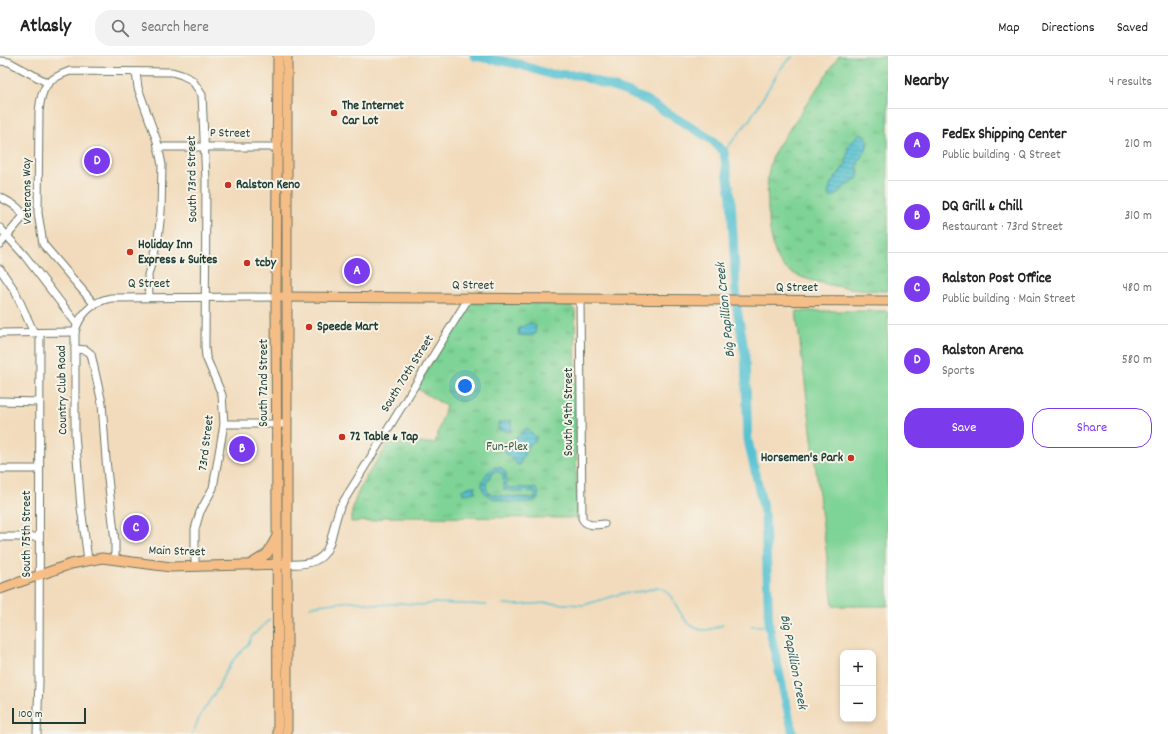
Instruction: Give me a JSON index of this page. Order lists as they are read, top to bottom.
{
  "streets": {
    "main road": ["Q Street", "South 72nd Street", "Main Street"],
    "street": [
      "P Street",
      "South 73rd Street",
      "Veterans Way",
      "South 70th Street",
      "Country Club Road",
      "South 69th Street",
      "73rd Street",
      "South 75th Street"
    ]
  },
  "crossings": [
    ["P Street", "South 73rd Street"],
    ["P Street", "South 72nd Street"],
    ["South 73rd Street", "Q Street"],
    ["South 73rd Street", "73rd Street"],
    ["Veterans Way", "Q Street"],
    ["Q Street", "South 70th Street"],
    ["Q Street", "South 72nd Street"],
    ["Q Street", "Country Club Road"],
    ["Q Street", "South 69th Street"],
    ["Q Street", "73rd Street"],
    ["South 70th Street", "South 72nd Street"],
    ["South 70th Street", "Main Street"],
    ["South 72nd Street", "Main Street"],
    ["Country Club Road", "South 75th Street"],
    ["Country Club Road", "Main Street"],
    ["73rd Street", "Main Street"],
    ["South 75th Street", "Main Street"]
  ],
  "water": ["Big Papillion Creek"],
  "parks": ["Fun-Plex"],
  "places": [
    "The Internet Car Lot",
    "Ralston Keno",
    "Holiday Inn Express & Suites",
    "tcby",
    "Speede Mart",
    "72 Table & Tap",
    "Horsemen's Park"
  ],
  "scale_bar": "100 m",
  "page": {
    "header": "Atlasly",
    "search": "Search here",
    "nav": ["Map", "Directions", "Saved"],
    "heading": ["Nearby", "4 results"],
    "list": [
      {
        "mark": "A",
        "name": "FedEx Shipping Center",
        "note": "Public building · Q Street",
        "value": "210 m"
      },
      {
        "mark": "B",
        "name": "DQ Grill & Chill",
        "note": "Restaurant · 73rd Street",
        "value": "310 m"
      },
      {
        "mark": "C",
        "name": "Ralston Post Office",
        "note": "Public building · Main Street",
        "value": "480 m"
      },
      {
        "mark": "D",
        "name": "Ralston Arena",
        "note": "Sports",
        "value": "580 m"
      }
    ],
    "pins": [
      "D",
      "A",
      "B",
      "C"
    ],
    "buttons": ["Save", "Share"],
    "map_buttons": ["+", "−"],
    "scale": "100 m"
  }
}
